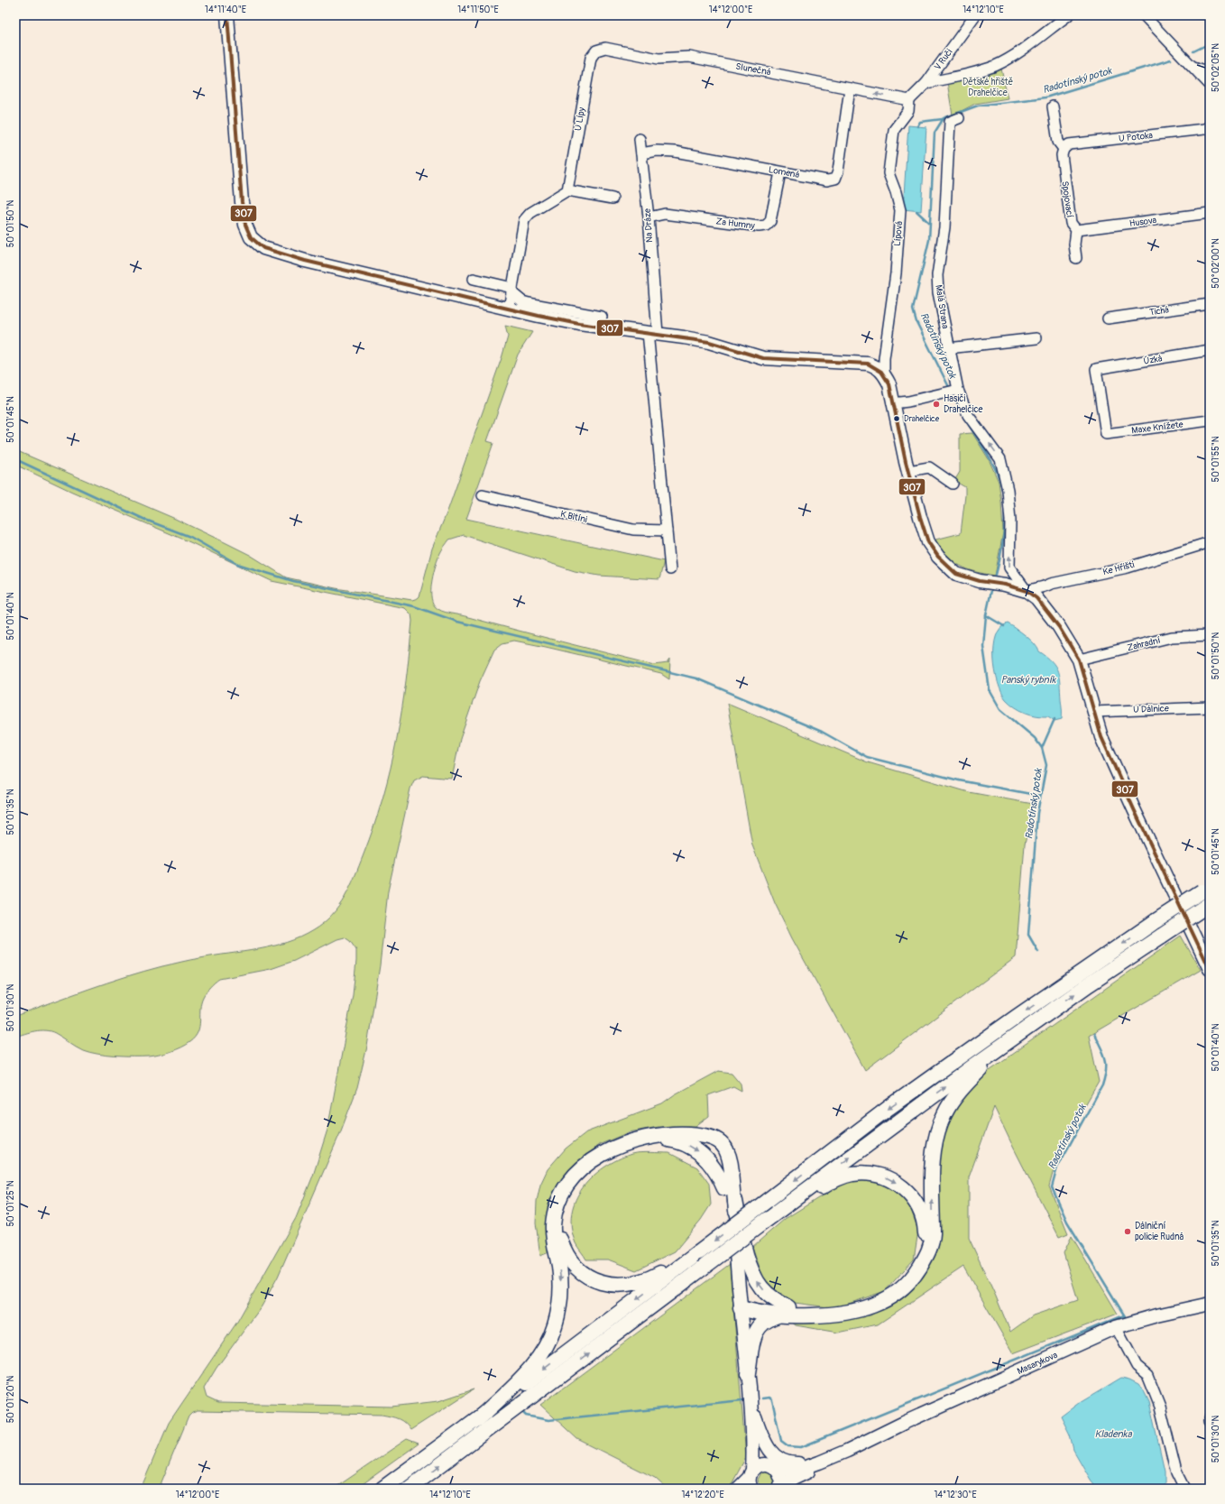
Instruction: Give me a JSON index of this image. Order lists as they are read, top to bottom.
{
  "streets": {
    "main road": ["Masarykova"],
    "street": [
      "V Ruči",
      "Slunečná",
      "U Lípy",
      "U Potoka",
      "Lomená",
      "Spojovací",
      "Husova",
      "Za Humny",
      "Na Dráze",
      "Lípová",
      "Malá Strana",
      "Tichá",
      "Úzká",
      "Maxe Knížete",
      "K Bitíni",
      "Ke Hřišti",
      "Zahradní",
      "U Dálnice"
    ]
  },
  "crossings": [
    ["V Ruči", "Slunečná"],
    ["V Ruči", "Lípová"],
    ["Slunečná", "U Lípy"],
    ["Slunečná", "Lomená"],
    ["Slunečná", "Lípová"],
    ["U Potoka", "Spojovací"],
    ["Lomená", "Za Humny"],
    ["Lomená", "Na Dráze"],
    ["Spojovací", "Husova"],
    ["Za Humny", "Na Dráze"],
    ["Na Dráze", "K Bitíni"],
    ["Malá Strana", "Ke Hřišti"],
    ["Úzká", "Maxe Knížete"]
  ],
  "one_way": ["Malá Strana"],
  "water": ["Radotínský potok", "Panský rybník", "Kladenka"],
  "parks": ["Dětské hřiště Drahelčice"],
  "places": ["Hasiči Drahelčice", "Drahelčice", "Dálniční policie Rudná"],
  "lines": ["transit line 307"],
  "coordinates": [
    "14°11'40\"E",
    "14°11'50\"E",
    "14°12'00\"E",
    "14°12'10\"E",
    "50°02'05\"N",
    "50°01'50\"N",
    "50°02'00\"N",
    "50°01'45\"N",
    "50°01'55\"N",
    "50°01'40\"N",
    "50°01'35\"N",
    "50°01'30\"N",
    "50°01'25\"N",
    "50°01'20\"N",
    "14°12'20\"E",
    "14°12'30\"E"
  ]
}
